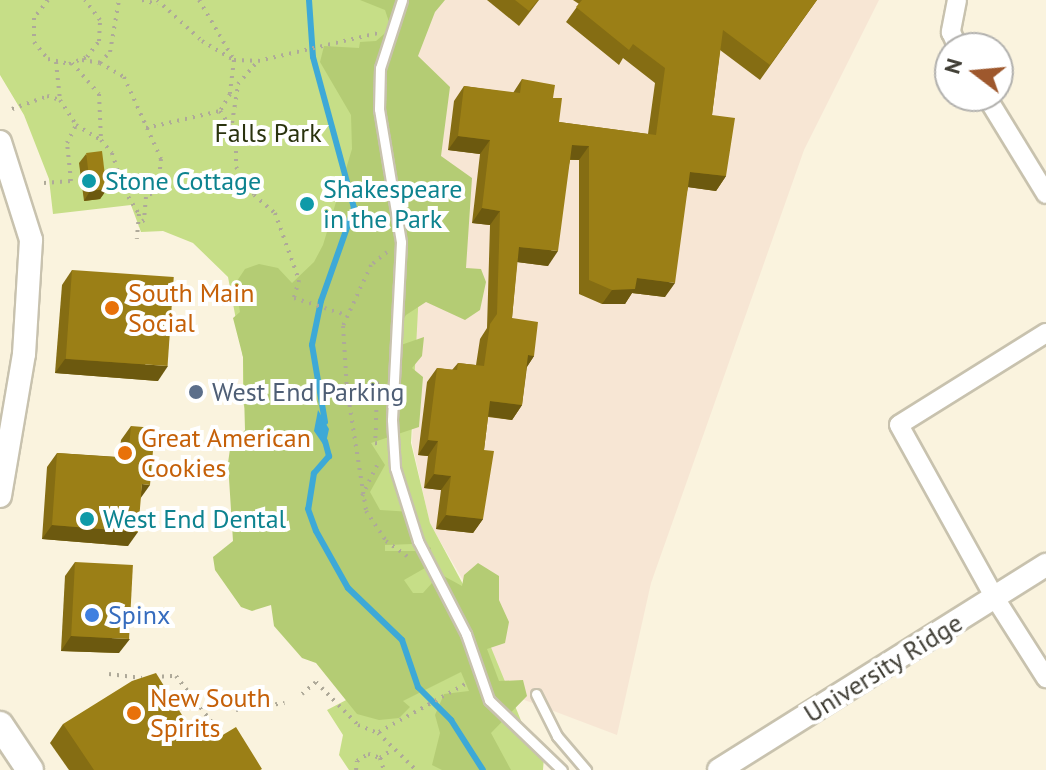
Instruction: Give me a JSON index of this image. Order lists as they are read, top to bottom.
{
  "streets": {
    "street": ["University Ridge"]
  },
  "parks": ["Falls Park"],
  "places": [
    "Stone Cottage",
    "Shakespeare in the Park",
    "South Main Social",
    "West End Parking",
    "Great American Cookies",
    "West End Dental",
    "Spinx",
    "New South Spirits"
  ],
  "north": "left"
}
